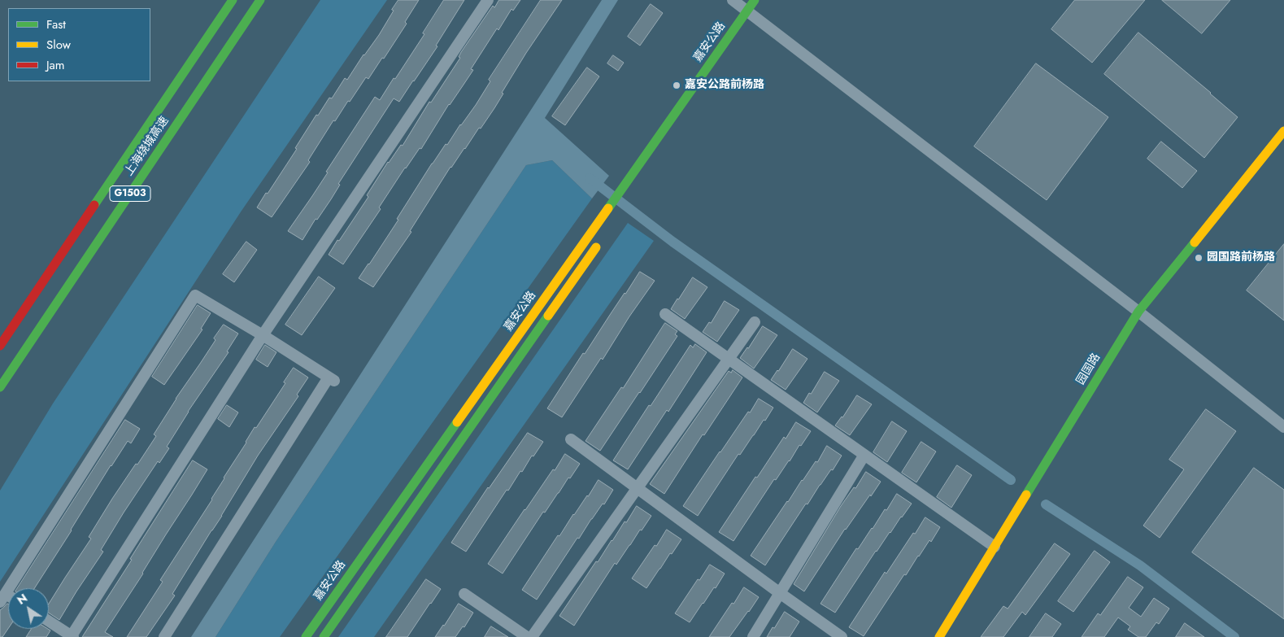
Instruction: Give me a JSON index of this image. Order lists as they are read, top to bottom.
{
  "streets": {
    "main road": [
      "嘉安公路",
      "上海绕城高速",
      "G1503",
      "园国路"
    ]
  },
  "places": ["嘉安公路前杨路", "园国路前杨路"],
  "legend": ["Fast", "Slow", "Jam"],
  "north": "top left"
}
